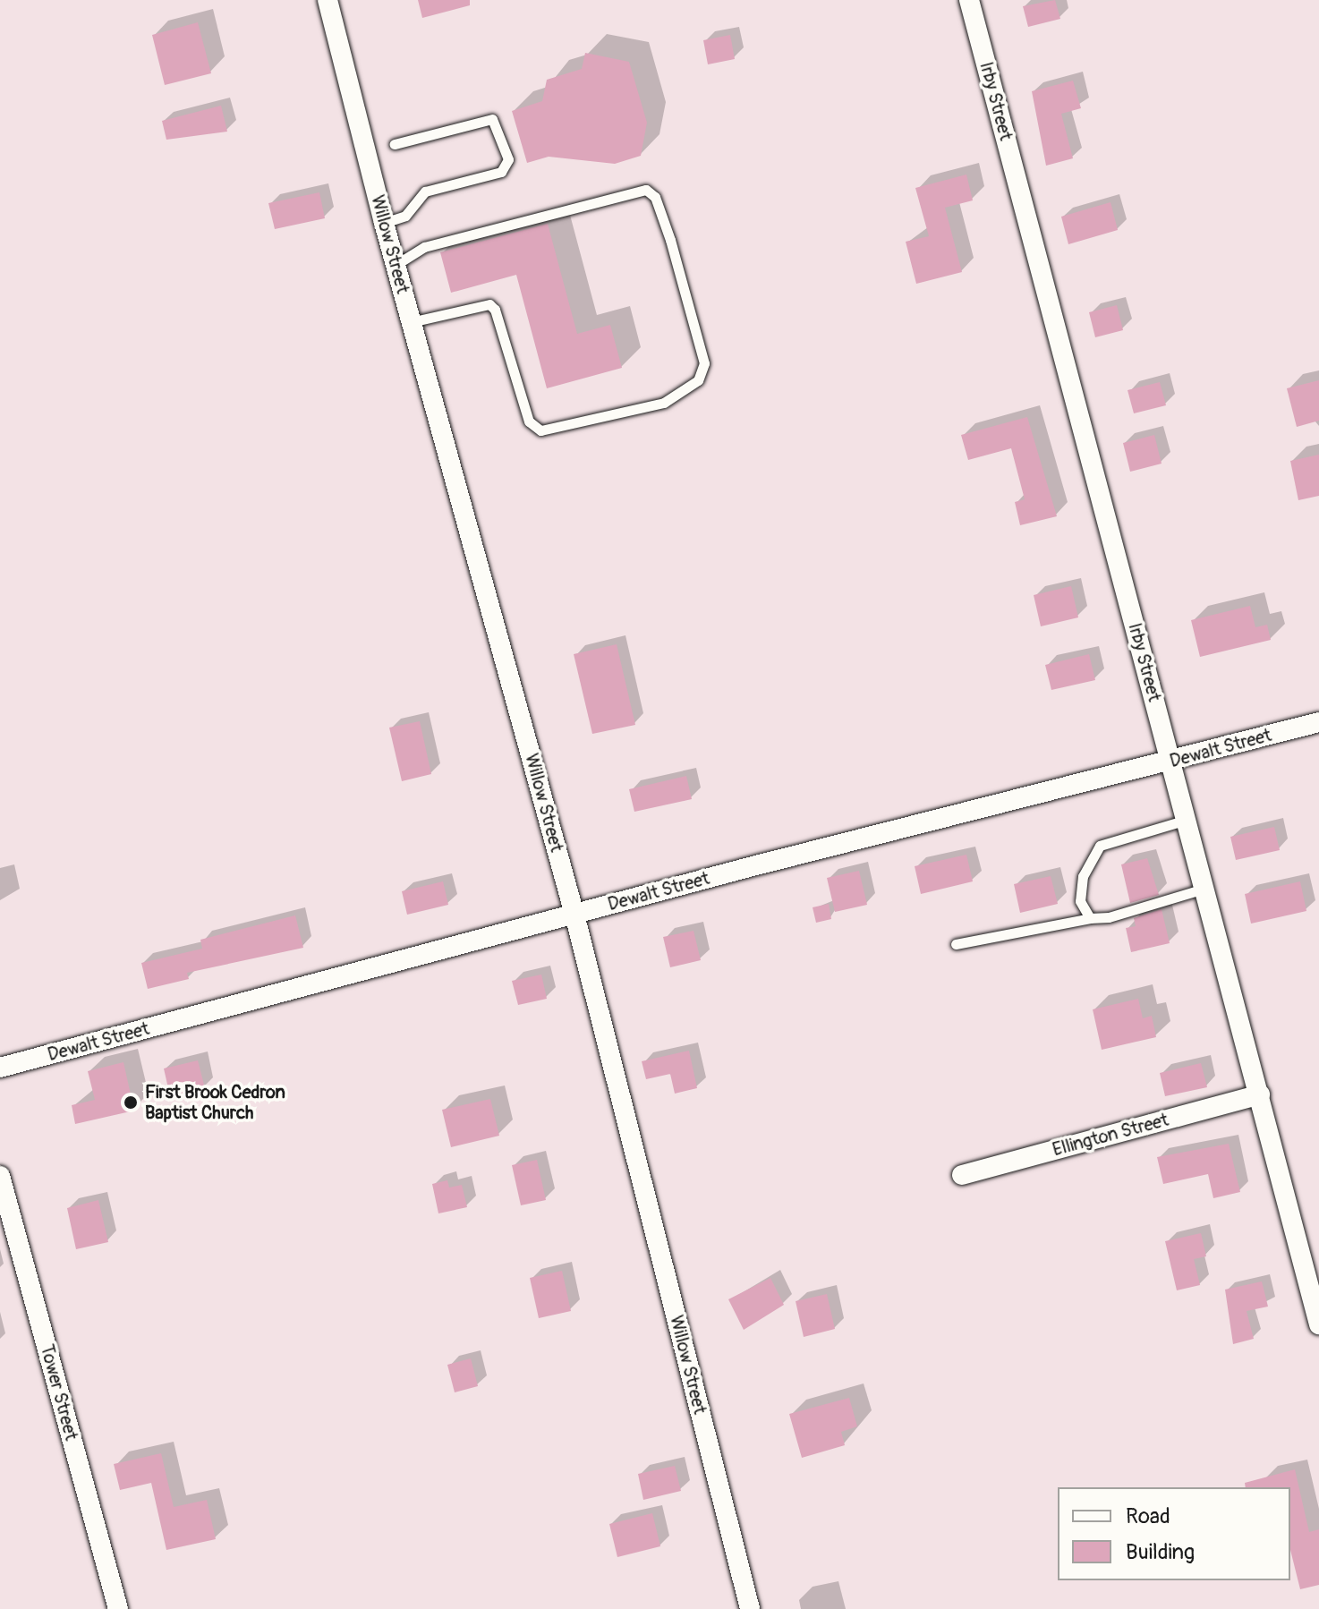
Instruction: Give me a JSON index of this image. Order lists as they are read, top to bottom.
{
  "streets": {
    "street": [
      "Irby Street",
      "Willow Street",
      "Dewalt Street",
      "Ellington Street",
      "Tower Street"
    ]
  },
  "crossings": [
    ["Irby Street", "Dewalt Street"],
    ["Irby Street", "Ellington Street"],
    ["Willow Street", "Dewalt Street"]
  ],
  "places": ["First Brook Cedron Baptist Church"],
  "legend": ["Road", "Building"]
}
